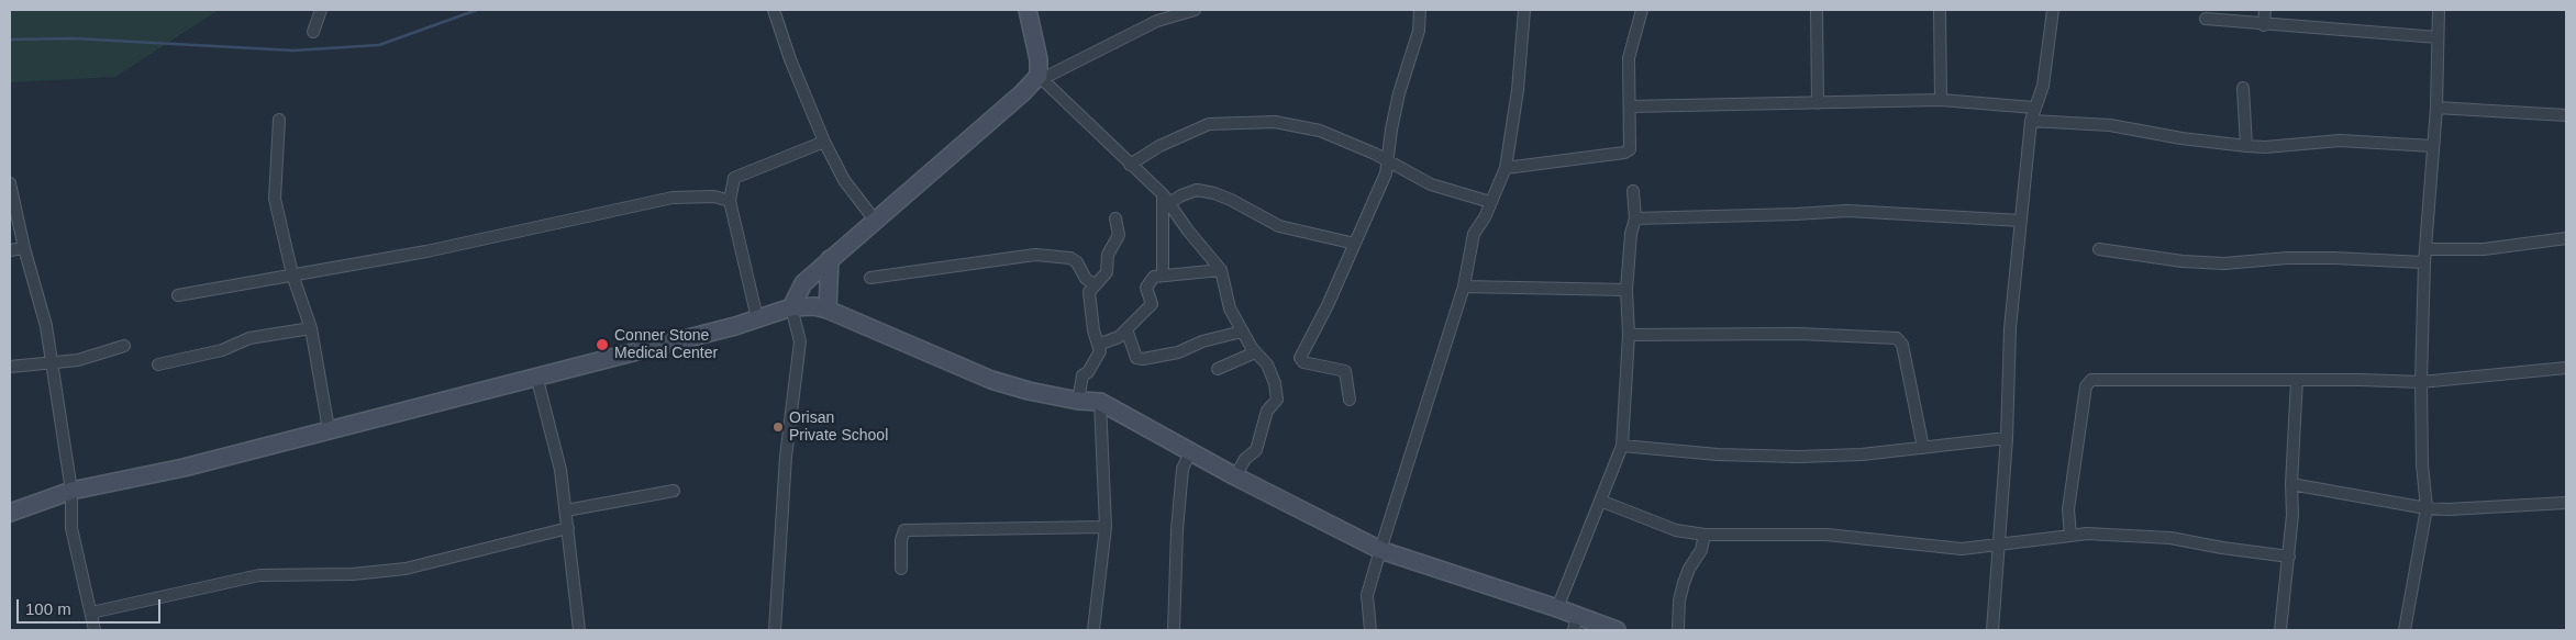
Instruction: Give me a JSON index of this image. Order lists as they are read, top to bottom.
{
  "places": ["Conner Stone Medical Center", "Orisan Private School"],
  "scale_bar": "100 m"
}
